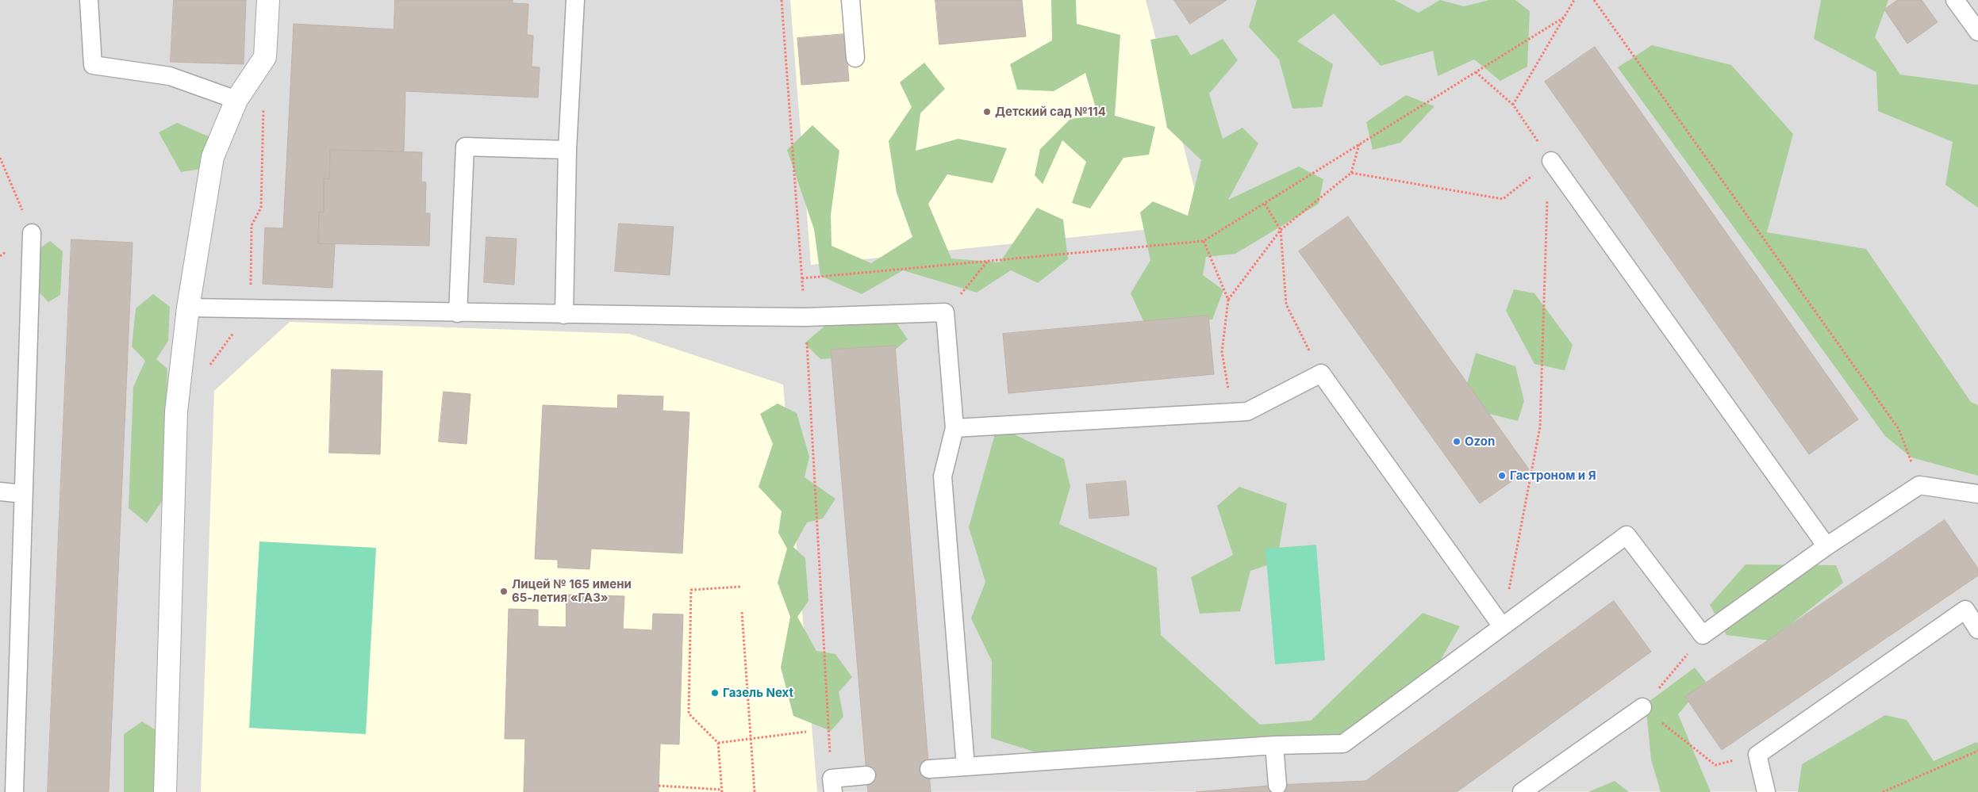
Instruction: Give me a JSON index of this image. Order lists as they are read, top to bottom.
{
  "places": [
    "Детский сад №114",
    "Ozon",
    "Гастроном и Я",
    "Лицей № 165 имени 65-летия «ГАЗ»",
    "Газель Next"
  ]
}
